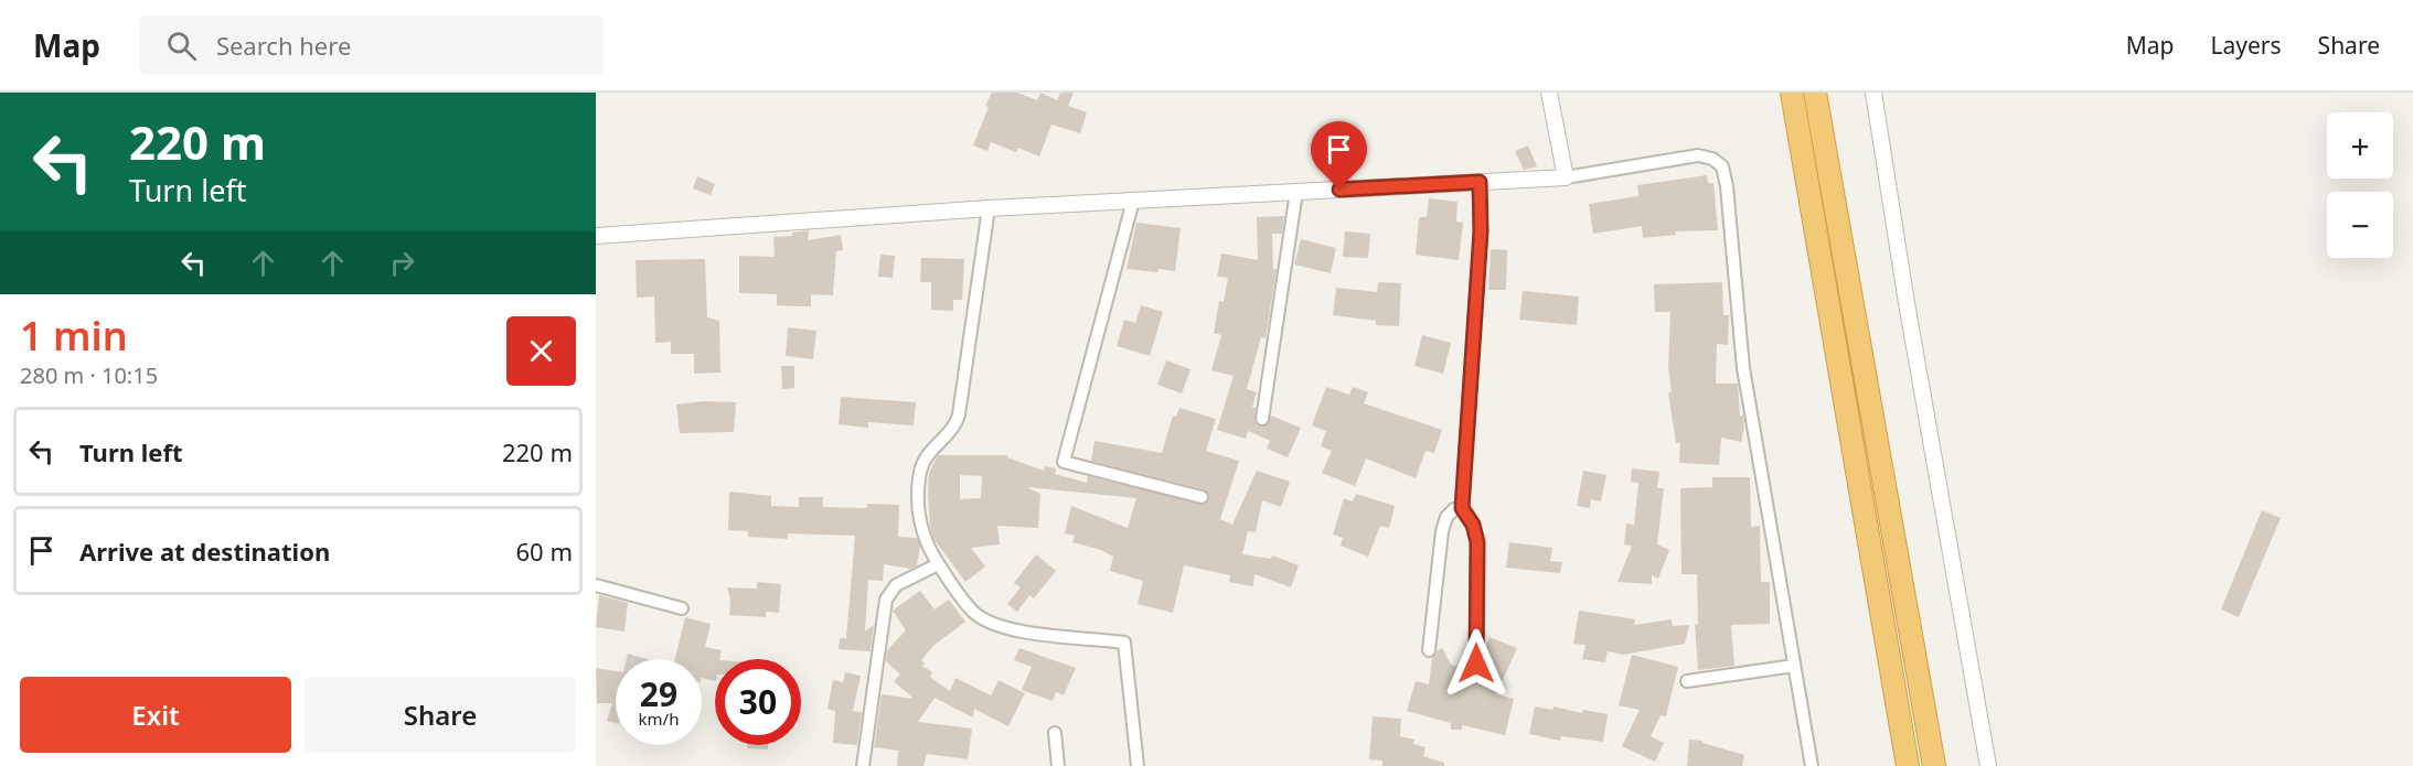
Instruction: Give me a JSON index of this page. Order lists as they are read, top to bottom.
{
  "page": {
    "header": "Map",
    "search": "Search here",
    "nav": ["Map", "Layers", "Share"],
    "turn": ["220 m", "Turn left"],
    "map_buttons": ["+", "−"],
    "heading": ["1 min", "280 m · 10:15"],
    "list": [
      {
        "name": "Turn left",
        "value": "220 m"
      },
      {
        "name": "Arrive at destination",
        "value": "60 m"
      }
    ],
    "speed": "29 km/h",
    "limit": "30",
    "buttons": ["Exit", "Share"]
  }
}
